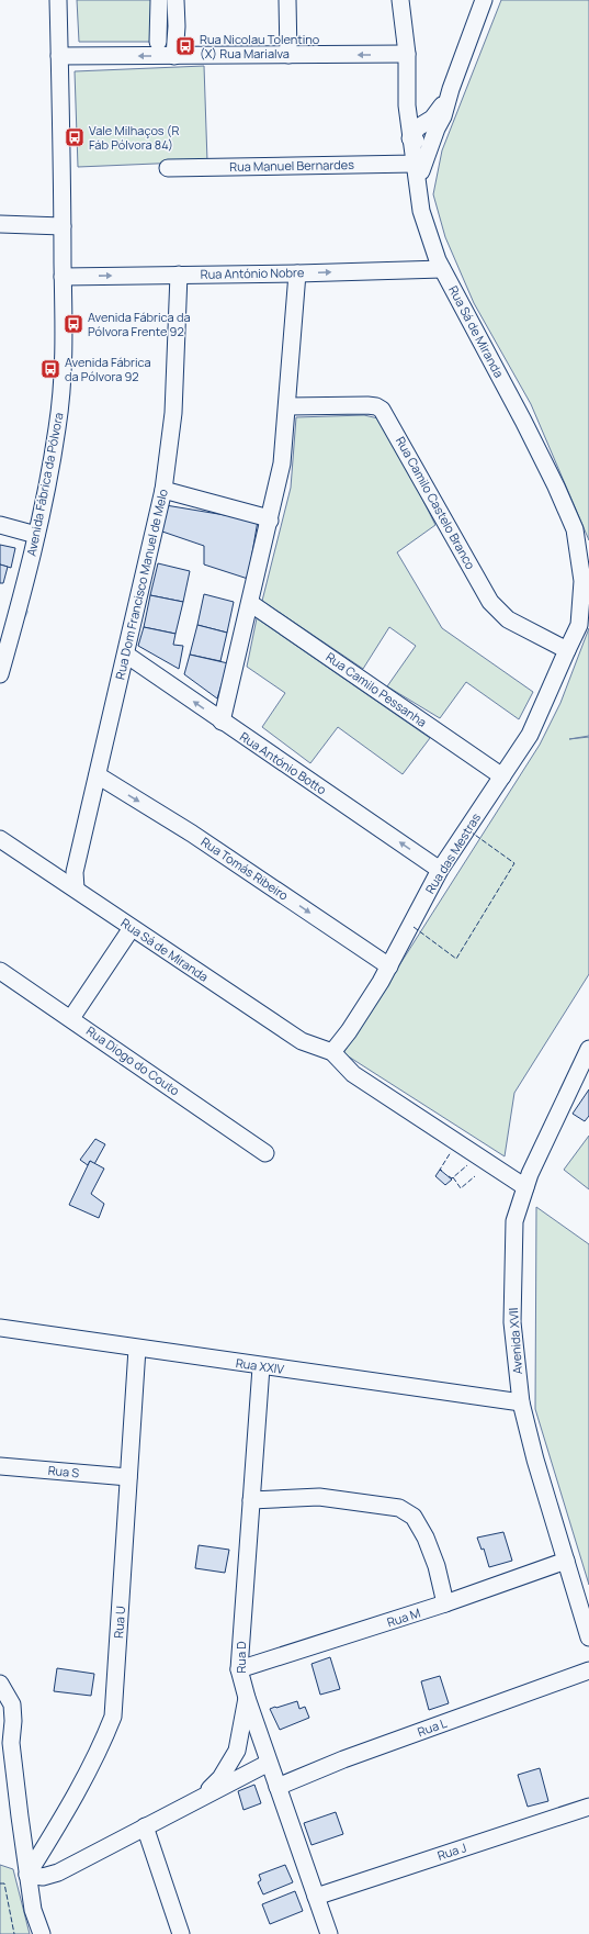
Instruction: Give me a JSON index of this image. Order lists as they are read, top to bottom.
{
  "streets": {
    "street": [
      "Rua Manuel Bernardes",
      "Rua António Nobre",
      "Rua Sá de Miranda",
      "Avenida Fábrica da Pólvora",
      "Rua Camilo Castelo Branco",
      "Rua Dom Francisco Manuel de Melo",
      "Rua Camilo Pessanha",
      "Rua António Botto",
      "Rua das Mestras",
      "Rua Tomás Ribeiro",
      "Rua Diogo do Couto",
      "Avenida XVII",
      "Rua XXIV",
      "Rua S",
      "Rua M",
      "Rua U",
      "Rua D",
      "Rua L",
      "Rua J"
    ]
  },
  "crossings": [
    ["Rua Manuel Bernardes", "Rua Sá de Miranda"],
    ["Rua António Nobre", "Rua Sá de Miranda"],
    ["Rua António Nobre", "Avenida Fábrica da Pólvora"],
    ["Rua António Nobre", "Rua Dom Francisco Manuel de Melo"],
    ["Rua Sá de Miranda", "Rua Camilo Castelo Branco"],
    ["Rua Sá de Miranda", "Rua Dom Francisco Manuel de Melo"],
    ["Rua Sá de Miranda", "Rua das Mestras"],
    ["Rua Camilo Castelo Branco", "Rua das Mestras"],
    ["Rua Dom Francisco Manuel de Melo", "Rua António Botto"],
    ["Rua Dom Francisco Manuel de Melo", "Rua Tomás Ribeiro"],
    ["Rua Camilo Pessanha", "Rua das Mestras"],
    ["Rua António Botto", "Rua das Mestras"],
    ["Rua das Mestras", "Rua Tomás Ribeiro"],
    ["Avenida XVII", "Rua XXIV"],
    ["Avenida XVII", "Rua M"],
    ["Rua XXIV", "Rua U"],
    ["Rua XXIV", "Rua D"],
    ["Rua S", "Rua U"],
    ["Rua M", "Rua D"],
    ["Rua D", "Rua L"],
    ["Rua D", "Rua J"]
  ],
  "one_way": ["Rua António Nobre", "Rua António Botto", "Rua Tomás Ribeiro"],
  "places": {
    "bus stop": [
      "Rua Nicolau Tolentino (X) Rua Marialva",
      "Vale Milhaços (R Fáb Pólvora 84)",
      "Avenida Fábrica da Pólvora Frente 92",
      "Avenida Fábrica da Pólvora 92"
    ]
  }
}
